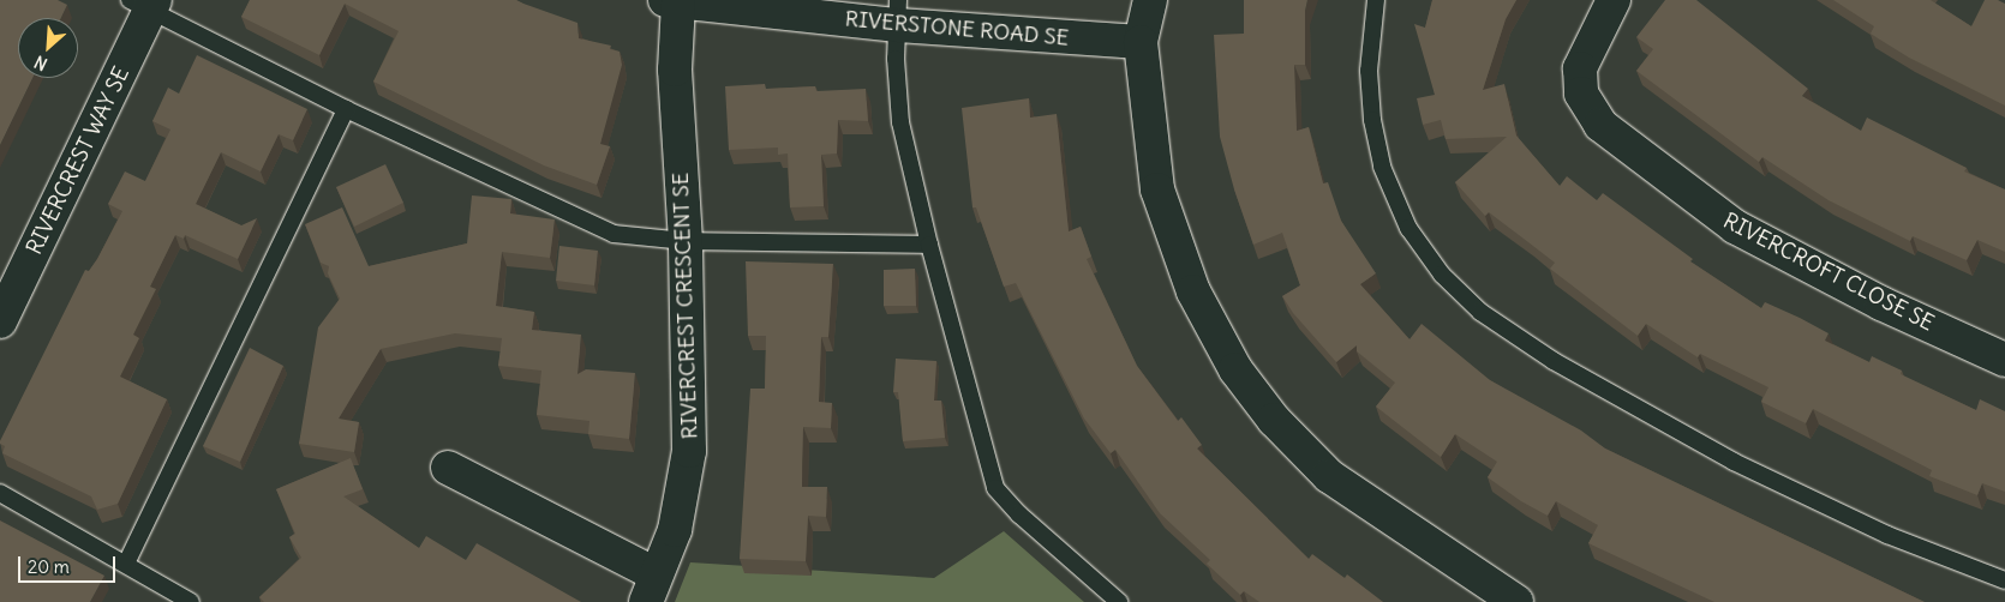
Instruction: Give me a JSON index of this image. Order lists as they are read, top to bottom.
{
  "streets": {
    "street": [
      "RIVERSTONE ROAD SE",
      "RIVERCREST WAY SE",
      "RIVERCROFT CLOSE SE",
      "RIVERCREST CRESCENT SE"
    ]
  },
  "crossings": [
    ["RIVERSTONE ROAD SE", "RIVERCREST CRESCENT SE"]
  ],
  "scale_bar": "20 m",
  "north": "bottom left"
}
